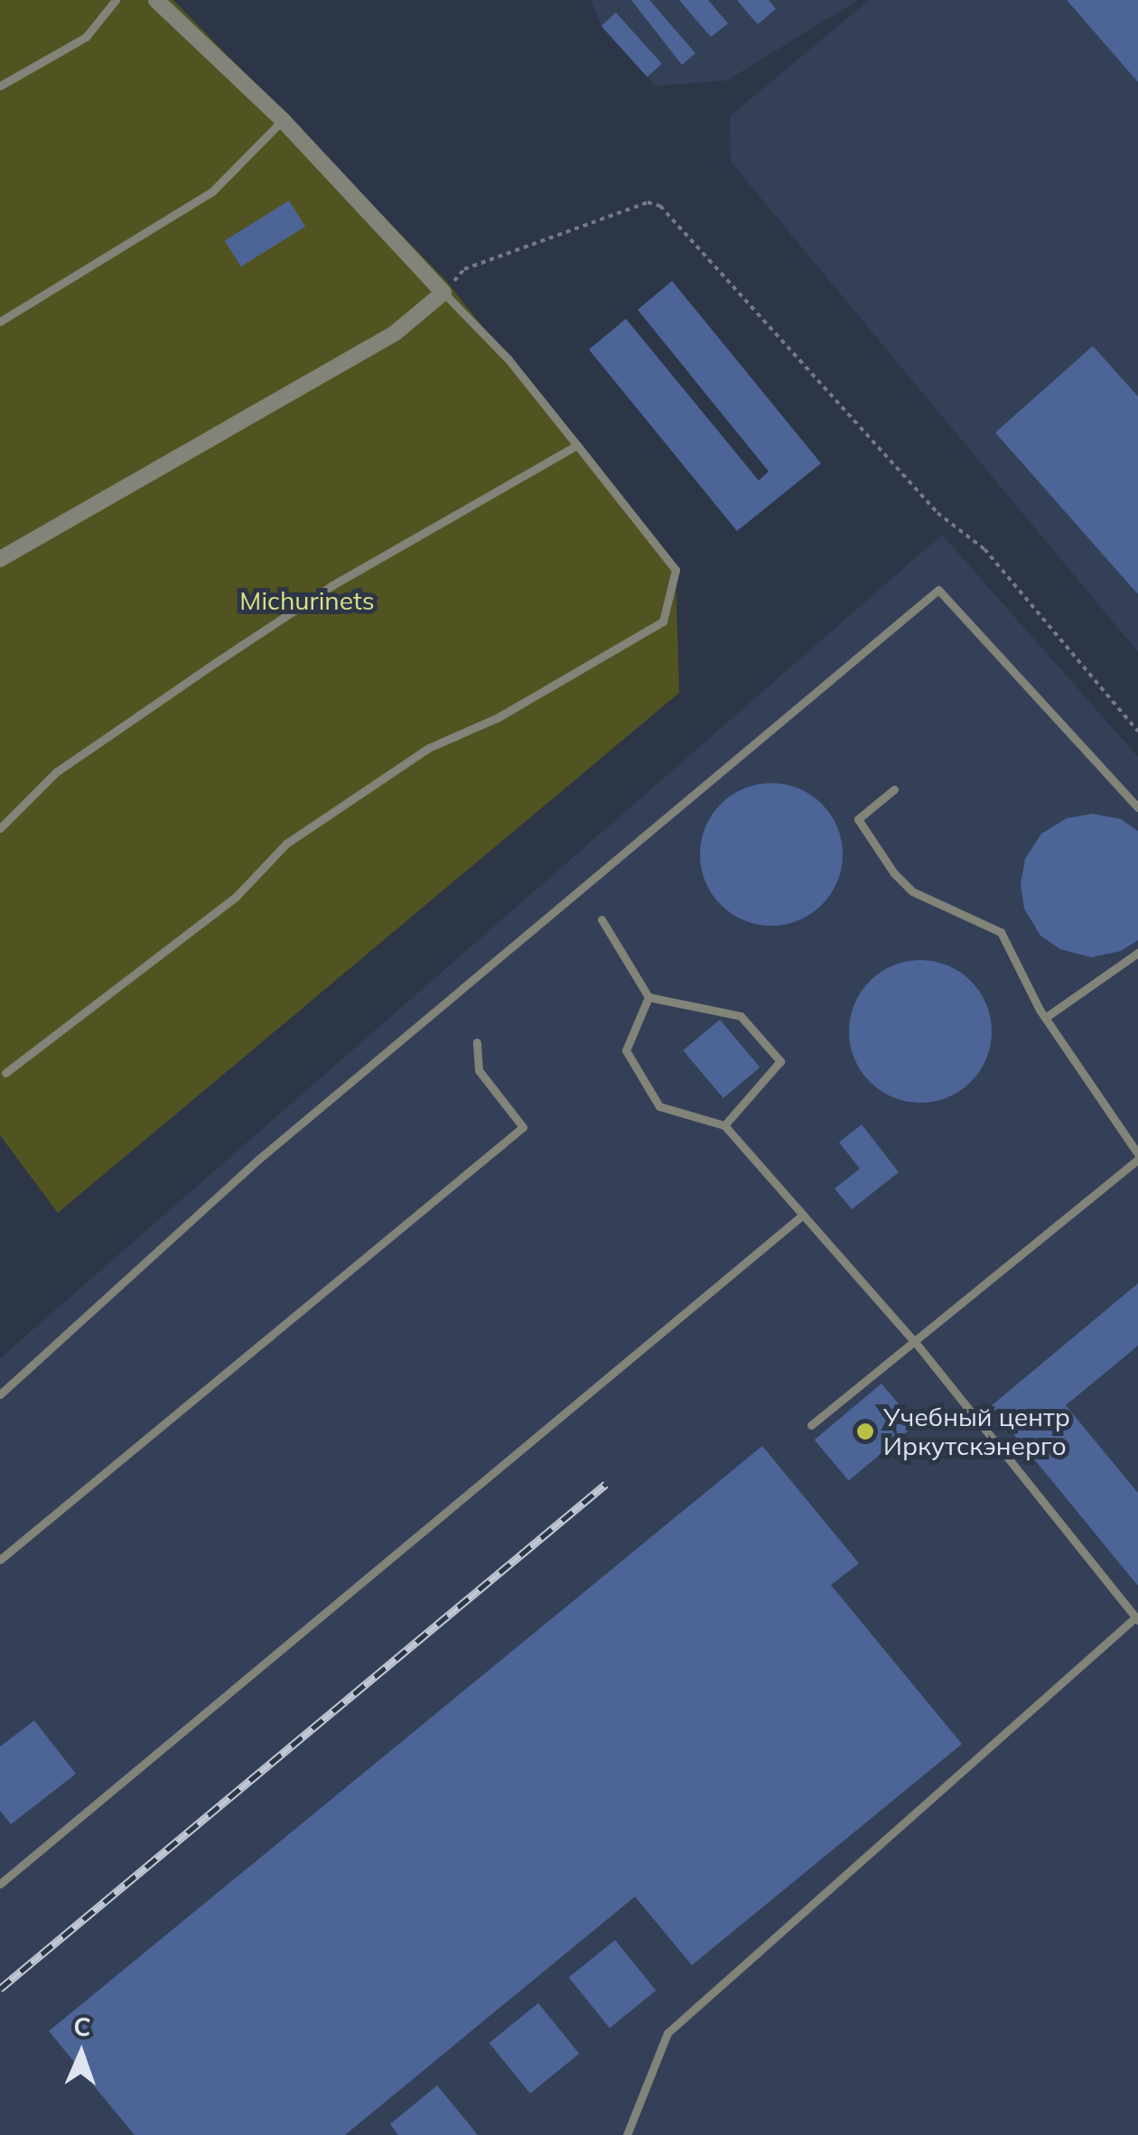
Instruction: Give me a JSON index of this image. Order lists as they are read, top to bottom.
{
  "parks": ["Michurinets"],
  "places": ["Учебный центр Иркутскэнерго"],
  "north": "top"
}
